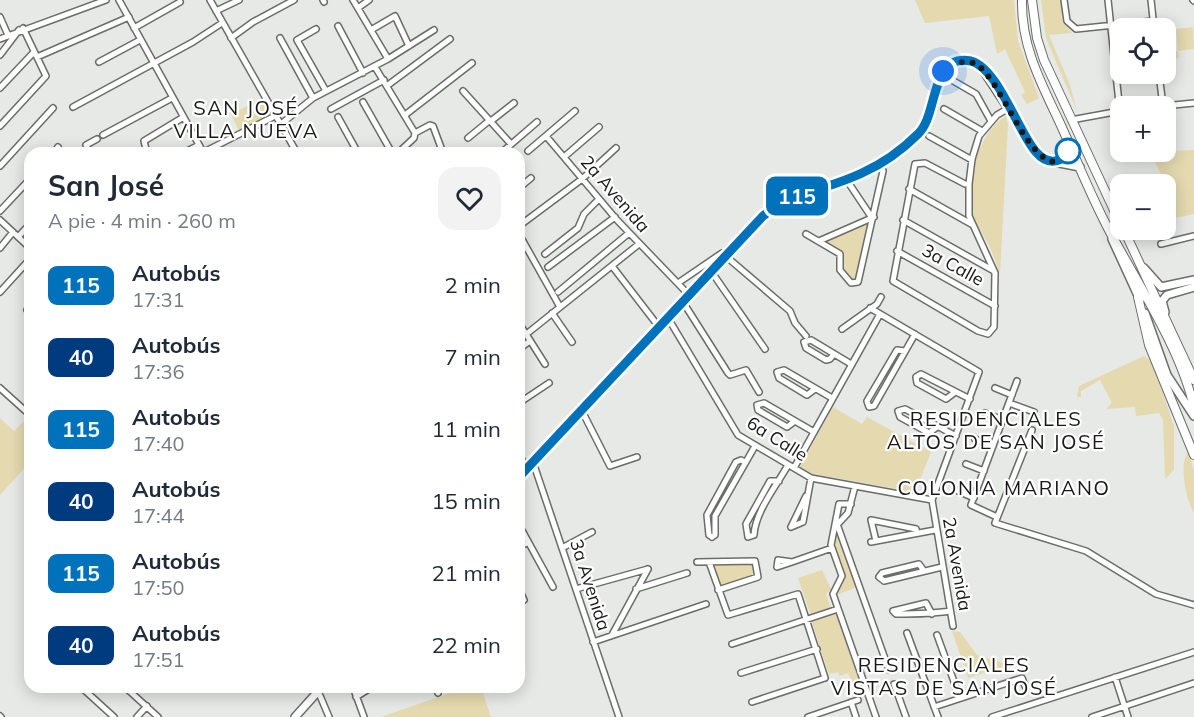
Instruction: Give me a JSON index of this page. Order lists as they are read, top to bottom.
{
  "streets": {
    "street": [
      "2a Avenida",
      "3a Calle",
      "6a Calle",
      "3a Avenida"
    ]
  },
  "crossings": [
    ["2a Avenida", "6a Calle"]
  ],
  "districts": [
    "SAN JOSÉ VILLA NUEVA",
    "RESIDENCIALES ALTOS DE SAN JOSÉ",
    "COLONIA MARIANO",
    "RESIDENCIALES VISTAS DE SAN JOSÉ"
  ],
  "lines": ["bus line 115"],
  "page": {
    "on_map": "115",
    "map_buttons": ["+", "−"],
    "heading": ["San José", "A pie · 4 min · 260 m"],
    "list": [
      {
        "mark": "115",
        "name": "Autobús",
        "note": "17:31",
        "value": "2 min"
      },
      {
        "mark": "40",
        "name": "Autobús",
        "note": "17:36",
        "value": "7 min"
      },
      {
        "mark": "115",
        "name": "Autobús",
        "note": "17:40",
        "value": "11 min"
      },
      {
        "mark": "40",
        "name": "Autobús",
        "note": "17:44",
        "value": "15 min"
      },
      {
        "mark": "115",
        "name": "Autobús",
        "note": "17:50",
        "value": "21 min"
      },
      {
        "mark": "40",
        "name": "Autobús",
        "note": "17:51",
        "value": "22 min"
      }
    ]
  }
}
